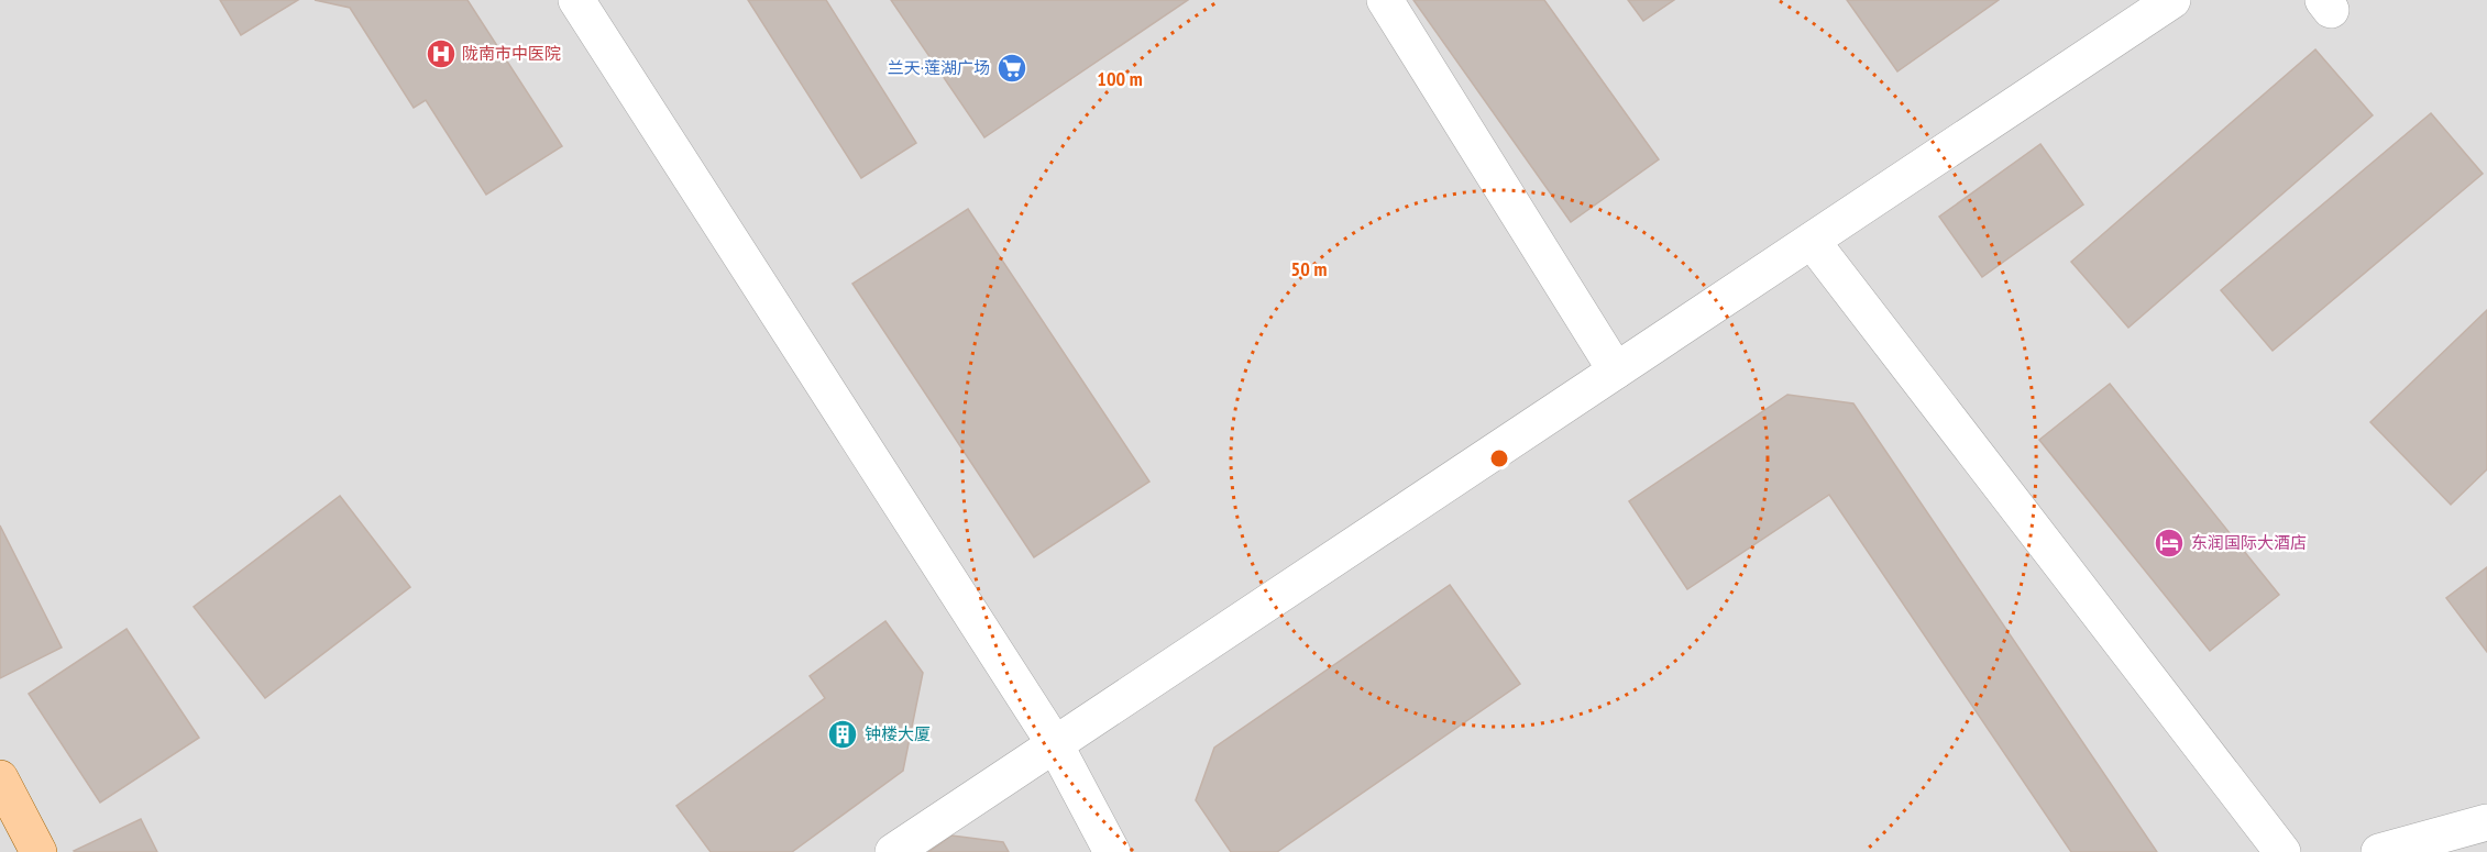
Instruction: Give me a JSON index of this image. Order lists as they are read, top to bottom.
{
  "places": {
    "hospital": ["陇南市中医院"],
    "supermarket": ["兰天·莲湖广场"],
    "hotel": ["东润国际大酒店"],
    "building": ["钟楼大厦"]
  },
  "rings": ["100 m", "50 m"]
}
